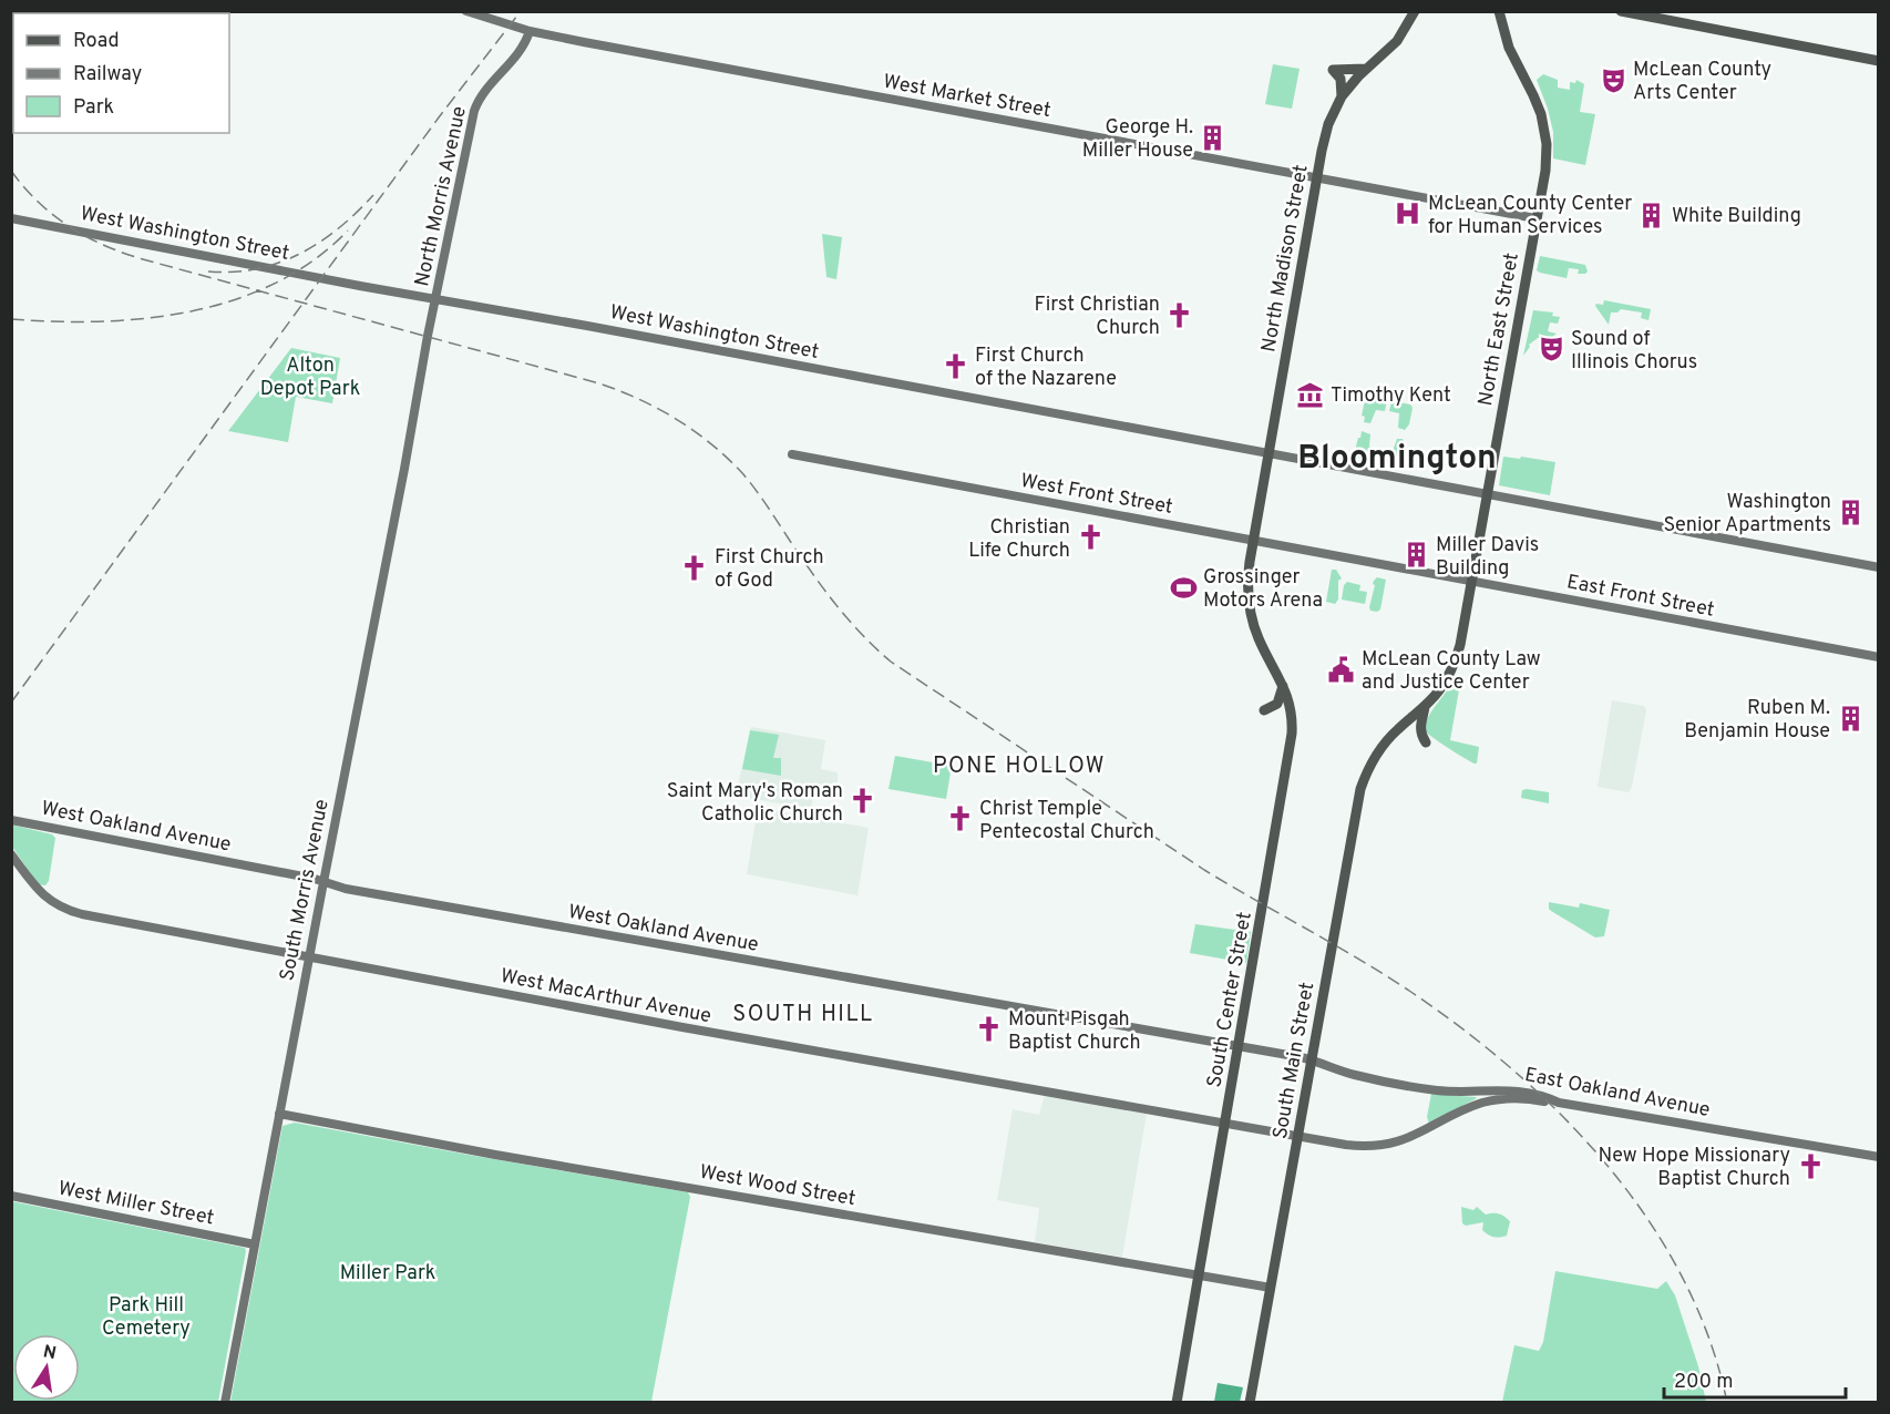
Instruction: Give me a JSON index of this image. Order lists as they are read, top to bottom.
{
  "streets": {
    "main road": [
      "West Market Street",
      "North Morris Avenue",
      "West Washington Street",
      "North Madison Street",
      "North East Street",
      "West Front Street",
      "East Front Street",
      "West Oakland Avenue",
      "South Morris Avenue",
      "West MacArthur Avenue",
      "South Center Street",
      "South Main Street",
      "East Oakland Avenue",
      "West Wood Street",
      "West Miller Street"
    ]
  },
  "crossings": [
    ["West Market Street", "North Morris Avenue"],
    ["West Market Street", "North Madison Street"],
    ["West Market Street", "North East Street"],
    ["North Morris Avenue", "West Washington Street"],
    ["North Morris Avenue", "South Morris Avenue"],
    ["West Washington Street", "North Madison Street"],
    ["West Washington Street", "North East Street"],
    ["North Madison Street", "West Front Street"],
    ["North Madison Street", "South Center Street"],
    ["North East Street", "East Front Street"],
    ["North East Street", "South Main Street"],
    ["West Front Street", "East Front Street"],
    ["West Oakland Avenue", "South Morris Avenue"],
    ["West Oakland Avenue", "South Center Street"],
    ["West Oakland Avenue", "South Main Street"],
    ["West Oakland Avenue", "East Oakland Avenue"],
    ["South Morris Avenue", "West MacArthur Avenue"],
    ["South Morris Avenue", "West Wood Street"],
    ["South Morris Avenue", "West Miller Street"],
    ["West MacArthur Avenue", "South Center Street"],
    ["West MacArthur Avenue", "South Main Street"],
    ["West MacArthur Avenue", "East Oakland Avenue"],
    ["South Center Street", "West Wood Street"],
    ["South Main Street", "East Oakland Avenue"],
    ["South Main Street", "West Wood Street"]
  ],
  "districts": ["Bloomington", "PONE HOLLOW", "SOUTH HILL"],
  "parks": ["Alton Depot Park", "Miller Park", "Park Hill Cemetery"],
  "places": {
    "theatre": ["McLean County Arts Center", "Sound of Illinois Chorus"],
    "building": [
      "George H. Miller House",
      "White Building",
      "Washington Senior Apartments",
      "Miller Davis Building",
      "Ruben M. Benjamin House"
    ],
    "hospital": ["McLean County Center for Human Services"],
    "church": [
      "First Christian Church",
      "First Church of the Nazarene",
      "Christian Life Church",
      "First Church of God",
      "Saint Mary's Roman Catholic Church",
      "Christ Temple Pentecostal Church",
      "Mount Pisgah Baptist Church",
      "New Hope Missionary Baptist Church"
    ],
    "museum": ["Timothy Kent"],
    "sports": ["Grossinger Motors Arena"],
    "public building": ["McLean County Law and Justice Center"]
  },
  "legend": ["Road", "Railway", "Park"],
  "scale_bar": "200 m",
  "north": "top"
}
